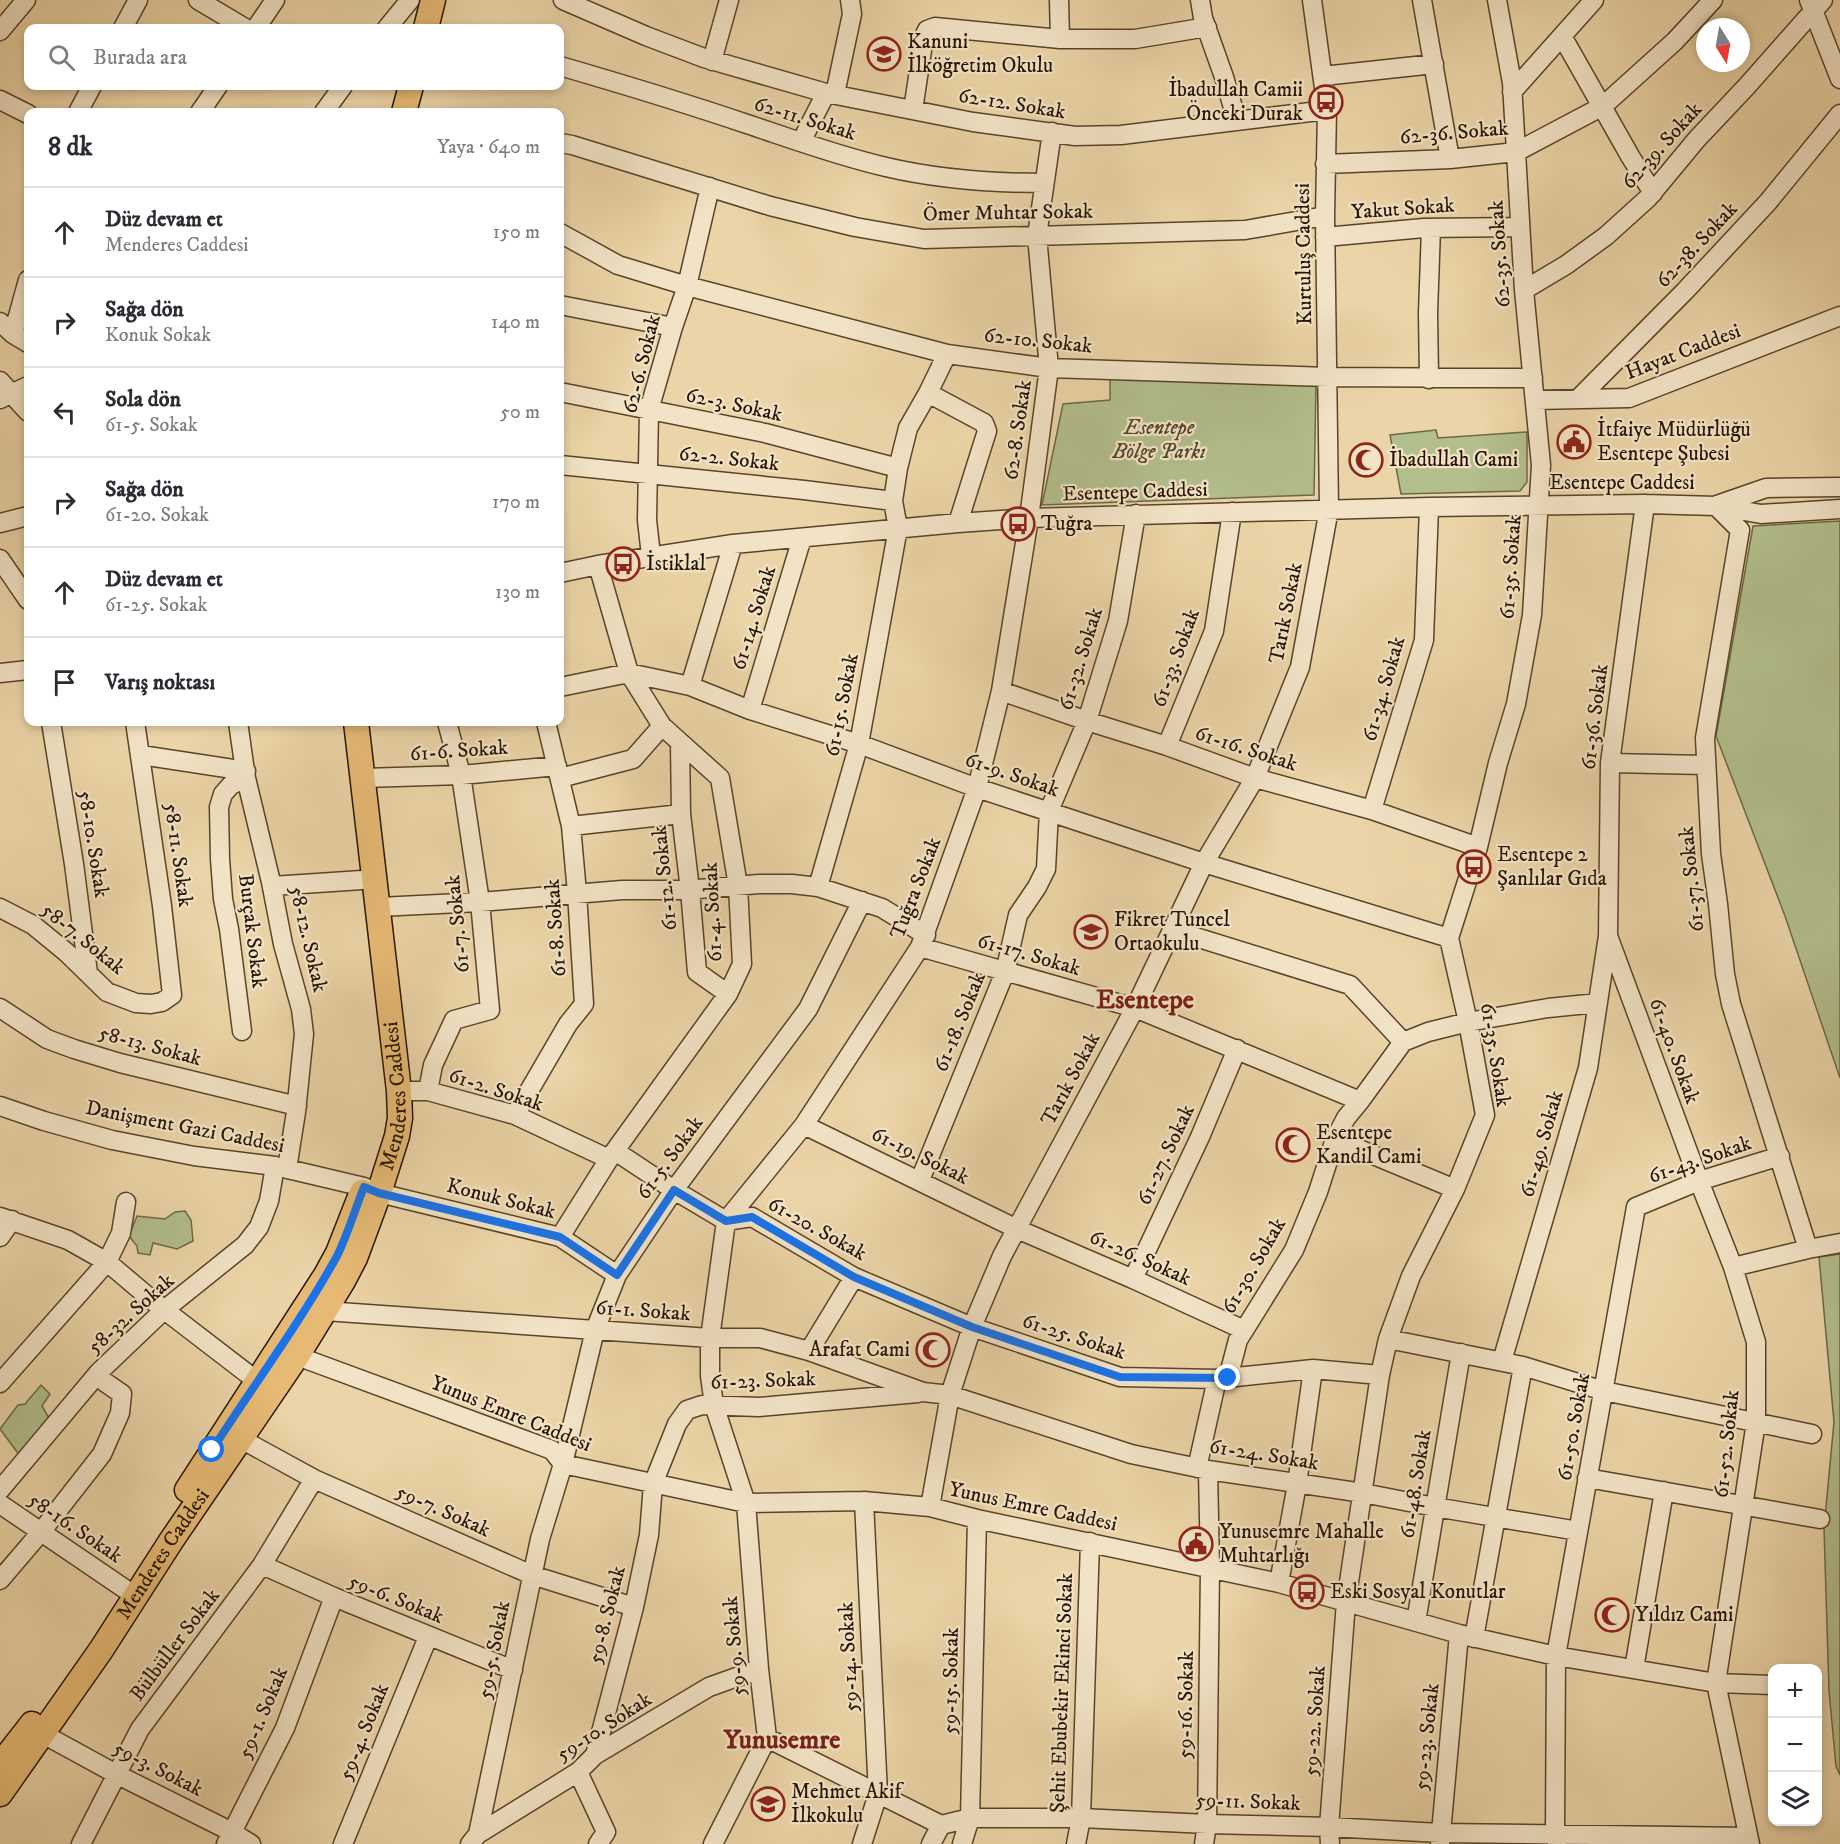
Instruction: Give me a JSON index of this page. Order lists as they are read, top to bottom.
{
  "streets": {
    "main road": ["Menderes Caddesi"],
    "street": [
      "62-12. Sokak",
      "62-11. Sokak",
      "62-36. Sokak",
      "62-39. Sokak",
      "Yakut Sokak",
      "Ömer Muhtar Sokak",
      "62-38. Sokak",
      "Kurtuluş Caddesi",
      "62-35. Sokak",
      "62-10. Sokak",
      "Hayat Caddesi",
      "62-6. Sokak",
      "62-3. Sokak",
      "62-8. Sokak",
      "62-2. Sokak",
      "Esentepe Caddesi",
      "61-35. Sokak",
      "Tarık Sokak",
      "61-14. Sokak",
      "61-33. Sokak",
      "61-32. Sokak",
      "61-34. Sokak",
      "61-15. Sokak",
      "61-36. Sokak",
      "61-16. Sokak",
      "61-6. Sokak",
      "61-9. Sokak",
      "58-10. Sokak",
      "58-11. Sokak",
      "61-12. Sokak",
      "61-37. Sokak",
      "Tuğra Sokak",
      "61-4. Sokak",
      "61-7. Sokak",
      "61-8. Sokak",
      "Burçak Sokak",
      "58-7. Sokak",
      "58-12. Sokak",
      "61-17. Sokak",
      "61-18. Sokak",
      "58-13. Sokak",
      "61-40. Sokak",
      "61-2. Sokak",
      "Danişment Gazi Caddesi",
      "61-49. Sokak",
      "61-27. Sokak",
      "61-19. Sokak",
      "61-5. Sokak",
      "61-43. Sokak",
      "Konuk Sokak",
      "61-20. Sokak",
      "61-26. Sokak",
      "61-30. Sokak",
      "61-1. Sokak",
      "58-32. Sokak",
      "61-25. Sokak",
      "61-23. Sokak",
      "Yunus Emre Caddesi",
      "61-50. Sokak",
      "61-52. Sokak",
      "61-24. Sokak",
      "61-48. Sokak",
      "59-7. Sokak",
      "58-16. Sokak",
      "59-6. Sokak",
      "59-8. Sokak",
      "Bülbüller Sokak",
      "59-9. Sokak",
      "59-5. Sokak",
      "59-14. Sokak",
      "59-15. Sokak",
      "Şehit Ebubekir Ekinci Sokak",
      "59-16. Sokak",
      "59-1. Sokak",
      "59-22. Sokak",
      "59-10. Sokak",
      "59-4. Sokak",
      "59-23. Sokak",
      "59-3. Sokak",
      "59-11. Sokak"
    ]
  },
  "crossings": [
    ["62-12. Sokak", "Kurtuluş Caddesi"],
    ["62-12. Sokak", "62-8. Sokak"],
    ["62-11. Sokak", "62-8. Sokak"],
    ["62-36. Sokak", "Kurtuluş Caddesi"],
    ["62-36. Sokak", "62-35. Sokak"],
    ["62-39. Sokak", "62-35. Sokak"],
    ["Yakut Sokak", "Kurtuluş Caddesi"],
    ["Yakut Sokak", "62-35. Sokak"],
    ["Ömer Muhtar Sokak", "Kurtuluş Caddesi"],
    ["Ömer Muhtar Sokak", "62-6. Sokak"],
    ["Ömer Muhtar Sokak", "62-8. Sokak"],
    ["62-38. Sokak", "Hayat Caddesi"],
    ["Kurtuluş Caddesi", "62-10. Sokak"],
    ["Kurtuluş Caddesi", "Esentepe Caddesi"],
    ["Kurtuluş Caddesi", "Tarık Sokak"],
    ["62-35. Sokak", "62-10. Sokak"],
    ["62-35. Sokak", "Hayat Caddesi"],
    ["62-35. Sokak", "Esentepe Caddesi"],
    ["62-35. Sokak", "61-35. Sokak"],
    ["62-10. Sokak", "62-6. Sokak"],
    ["62-10. Sokak", "62-8. Sokak"],
    ["62-6. Sokak", "62-3. Sokak"],
    ["62-6. Sokak", "62-2. Sokak"],
    ["62-6. Sokak", "Esentepe Caddesi"],
    ["62-8. Sokak", "Esentepe Caddesi"],
    ["62-8. Sokak", "Tuğra Sokak"],
    ["Esentepe Caddesi", "61-35. Sokak"],
    ["Esentepe Caddesi", "Tarık Sokak"],
    ["Esentepe Caddesi", "61-14. Sokak"],
    ["Esentepe Caddesi", "61-33. Sokak"],
    ["Esentepe Caddesi", "61-32. Sokak"],
    ["Esentepe Caddesi", "61-34. Sokak"],
    ["Esentepe Caddesi", "61-15. Sokak"],
    ["Esentepe Caddesi", "61-36. Sokak"],
    ["Esentepe Caddesi", "61-37. Sokak"],
    ["Esentepe Caddesi", "Tuğra Sokak"],
    ["Esentepe Caddesi", "61-4. Sokak"],
    ["61-35. Sokak", "61-16. Sokak"],
    ["61-35. Sokak", "61-9. Sokak"],
    ["61-35. Sokak", "61-25. Sokak"],
    ["61-35. Sokak", "Yunus Emre Caddesi"],
    ["61-35. Sokak", "61-24. Sokak"],
    ["61-35. Sokak", "59-22. Sokak"],
    ["Tarık Sokak", "61-16. Sokak"],
    ["Tarık Sokak", "61-9. Sokak"],
    ["Tarık Sokak", "61-17. Sokak"],
    ["Tarık Sokak", "61-19. Sokak"],
    ["Tarık Sokak", "61-20. Sokak"],
    ["Tarık Sokak", "61-26. Sokak"],
    ["Tarık Sokak", "61-1. Sokak"],
    ["Tarık Sokak", "61-25. Sokak"],
    ["Tarık Sokak", "Yunus Emre Caddesi"],
    ["Tarık Sokak", "61-24. Sokak"],
    ["61-14. Sokak", "61-9. Sokak"],
    ["61-33. Sokak", "61-16. Sokak"],
    ["61-32. Sokak", "61-16. Sokak"],
    ["61-32. Sokak", "61-9. Sokak"],
    ["61-32. Sokak", "61-18. Sokak"],
    ["61-34. Sokak", "61-16. Sokak"],
    ["61-15. Sokak", "61-9. Sokak"],
    ["61-15. Sokak", "61-17. Sokak"],
    ["61-36. Sokak", "61-40. Sokak"],
    ["61-36. Sokak", "61-49. Sokak"],
    ["61-16. Sokak", "Tuğra Sokak"],
    ["61-6. Sokak", "61-4. Sokak"],
    ["61-6. Sokak", "61-7. Sokak"],
    ["61-6. Sokak", "61-8. Sokak"],
    ["61-6. Sokak", "Menderes Caddesi"],
    ["61-9. Sokak", "Tuğra Sokak"],
    ["61-9. Sokak", "61-4. Sokak"],
    ["61-9. Sokak", "61-18. Sokak"],
    ["58-10. Sokak", "58-7. Sokak"],
    ["58-11. Sokak", "58-7. Sokak"],
    ["61-12. Sokak", "61-4. Sokak"],
    ["61-12. Sokak", "61-17. Sokak"],
    ["61-37. Sokak", "61-43. Sokak"],
    ["Tuğra Sokak", "61-17. Sokak"],
    ["Tuğra Sokak", "61-19. Sokak"],
    ["Tuğra Sokak", "61-20. Sokak"],
    ["Tuğra Sokak", "59-9. Sokak"],
    ["61-4. Sokak", "61-17. Sokak"],
    ["61-4. Sokak", "61-2. Sokak"],
    ["61-4. Sokak", "Konuk Sokak"],
    ["61-7. Sokak", "61-17. Sokak"],
    ["61-7. Sokak", "61-2. Sokak"],
    ["61-8. Sokak", "61-17. Sokak"],
    ["61-8. Sokak", "61-2. Sokak"],
    ["Burçak Sokak", "58-12. Sokak"],
    ["58-12. Sokak", "58-13. Sokak"],
    ["58-12. Sokak", "Danişment Gazi Caddesi"],
    ["58-12. Sokak", "58-32. Sokak"],
    ["61-17. Sokak", "61-18. Sokak"],
    ["61-17. Sokak", "Menderes Caddesi"],
    ["61-17. Sokak", "61-27. Sokak"],
    ["61-17. Sokak", "61-5. Sokak"],
    ["61-17. Sokak", "61-30. Sokak"],
    ["61-18. Sokak", "61-19. Sokak"],
    ["61-40. Sokak", "61-49. Sokak"],
    ["61-40. Sokak", "61-43. Sokak"],
    ["61-40. Sokak", "61-52. Sokak"],
    ["61-2. Sokak", "Menderes Caddesi"],
    ["Menderes Caddesi", "Danişment Gazi Caddesi"],
    ["Menderes Caddesi", "Konuk Sokak"],
    ["Menderes Caddesi", "61-1. Sokak"],
    ["Menderes Caddesi", "Yunus Emre Caddesi"],
    ["Menderes Caddesi", "59-7. Sokak"],
    ["Menderes Caddesi", "58-16. Sokak"],
    ["Menderes Caddesi", "59-3. Sokak"],
    ["Danişment Gazi Caddesi", "Konuk Sokak"],
    ["Danişment Gazi Caddesi", "58-32. Sokak"],
    ["61-27. Sokak", "61-26. Sokak"],
    ["61-19. Sokak", "61-26. Sokak"],
    ["61-5. Sokak", "Konuk Sokak"],
    ["61-5. Sokak", "61-1. Sokak"],
    ["61-5. Sokak", "Yunus Emre Caddesi"],
    ["61-5. Sokak", "59-5. Sokak"],
    ["61-43. Sokak", "61-50. Sokak"],
    ["61-43. Sokak", "61-52. Sokak"],
    ["61-20. Sokak", "61-25. Sokak"],
    ["61-20. Sokak", "59-9. Sokak"],
    ["61-26. Sokak", "61-30. Sokak"],
    ["61-30. Sokak", "61-25. Sokak"],
    ["61-30. Sokak", "Yunus Emre Caddesi"],
    ["61-30. Sokak", "61-24. Sokak"],
    ["61-30. Sokak", "59-16. Sokak"],
    ["61-1. Sokak", "61-23. Sokak"],
    ["61-1. Sokak", "61-24. Sokak"],
    ["61-1. Sokak", "59-9. Sokak"],
    ["61-23. Sokak", "Yunus Emre Caddesi"],
    ["61-23. Sokak", "59-8. Sokak"],
    ["61-23. Sokak", "59-9. Sokak"],
    ["Yunus Emre Caddesi", "61-50. Sokak"],
    ["Yunus Emre Caddesi", "61-52. Sokak"],
    ["Yunus Emre Caddesi", "61-48. Sokak"],
    ["Yunus Emre Caddesi", "59-8. Sokak"],
    ["Yunus Emre Caddesi", "59-9. Sokak"],
    ["Yunus Emre Caddesi", "59-5. Sokak"],
    ["Yunus Emre Caddesi", "59-14. Sokak"],
    ["Yunus Emre Caddesi", "59-15. Sokak"],
    ["Yunus Emre Caddesi", "Şehit Ebubekir Ekinci Sokak"],
    ["Yunus Emre Caddesi", "59-16. Sokak"],
    ["Yunus Emre Caddesi", "59-22. Sokak"],
    ["Yunus Emre Caddesi", "59-23. Sokak"],
    ["61-50. Sokak", "61-24. Sokak"],
    ["61-24. Sokak", "61-48. Sokak"],
    ["59-7. Sokak", "59-8. Sokak"],
    ["59-7. Sokak", "Bülbüller Sokak"],
    ["59-7. Sokak", "59-5. Sokak"],
    ["59-6. Sokak", "Bülbüller Sokak"],
    ["59-6. Sokak", "59-5. Sokak"],
    ["59-6. Sokak", "59-1. Sokak"],
    ["59-6. Sokak", "59-4. Sokak"],
    ["59-8. Sokak", "59-10. Sokak"],
    ["Bülbüller Sokak", "59-3. Sokak"],
    ["59-9. Sokak", "59-10. Sokak"],
    ["59-5. Sokak", "59-10. Sokak"],
    ["59-15. Sokak", "59-11. Sokak"],
    ["Şehit Ebubekir Ekinci Sokak", "59-11. Sokak"],
    ["59-16. Sokak", "59-11. Sokak"],
    ["59-1. Sokak", "59-3. Sokak"],
    ["59-22. Sokak", "59-11. Sokak"],
    ["59-23. Sokak", "59-11. Sokak"]
  ],
  "districts": ["Esentepe", "Yunusemre"],
  "parks": ["Esentepe Bölge Parkı"],
  "places": {
    "school or university": ["Kanuni İlköğretim Okulu", "Fikret Tuncel Ortaokulu", "Mehmet Akif İlkokulu"],
    "bus stop": [
      "İbadullah Camii Önceki Durak",
      "Tuğra",
      "İstiklal",
      "Esentepe 2 Şanlılar Gıda",
      "Eski Sosyal Konutlar"
    ],
    "public building": ["İtfaiye Müdürlüğü Esentepe Şubesi", "Yunusemre Mahalle Muhtarlığı"],
    "mosque": [
      "İbadullah Cami",
      "Esentepe Kandil Cami",
      "Arafat Cami",
      "Yıldız Cami"
    ]
  },
  "north": "bottom",
  "page": {
    "search": "Burada ara",
    "heading": ["8 dk", "Yaya · 640 m"],
    "list": [
      ["Düz devam et", "Menderes Caddesi", "150 m"],
      ["Sağa dön", "Konuk Sokak", "140 m"],
      ["Sola dön", "61-5. Sokak", "50 m"],
      ["Sağa dön", "61-20. Sokak", "170 m"],
      ["Düz devam et", "61-25. Sokak", "130 m"],
      "Varış noktası"
    ],
    "map_buttons": ["+", "−"]
  }
}
